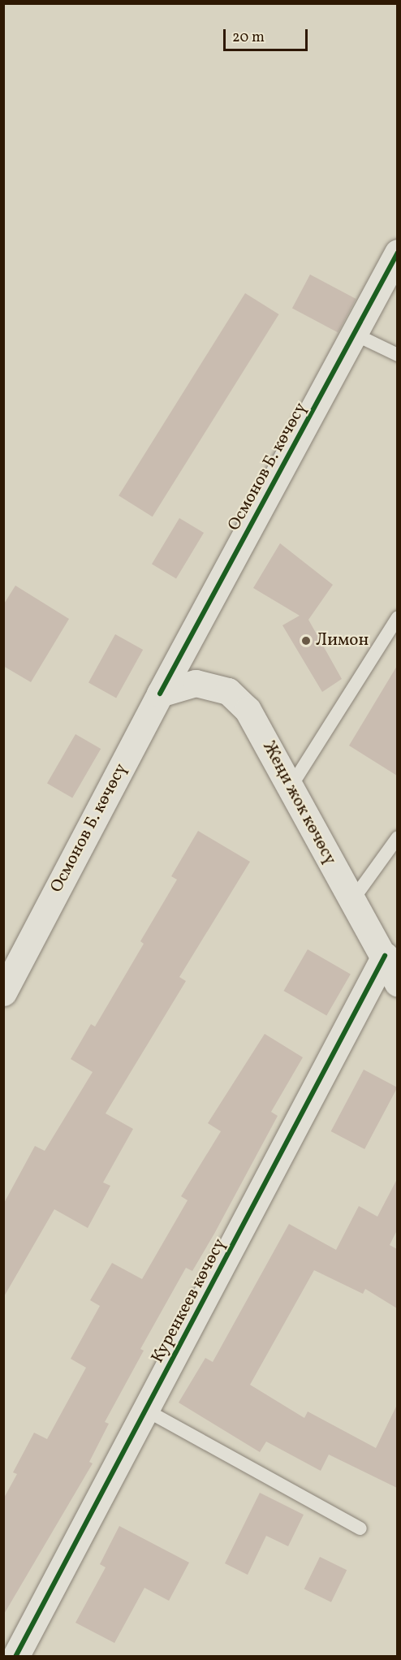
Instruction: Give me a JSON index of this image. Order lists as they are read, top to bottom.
{
  "streets": {
    "street": ["Осмонов Б. көчөсү", "Жеңи жок көчөсү", "Куренкеев көчөсү"]
  },
  "crossings": [
    ["Осмонов Б. көчөсү", "Жеңи жок көчөсү"],
    ["Жеңи жок көчөсү", "Куренкеев көчөсү"]
  ],
  "places": ["Лимон"],
  "scale_bar": "20 m"
}
